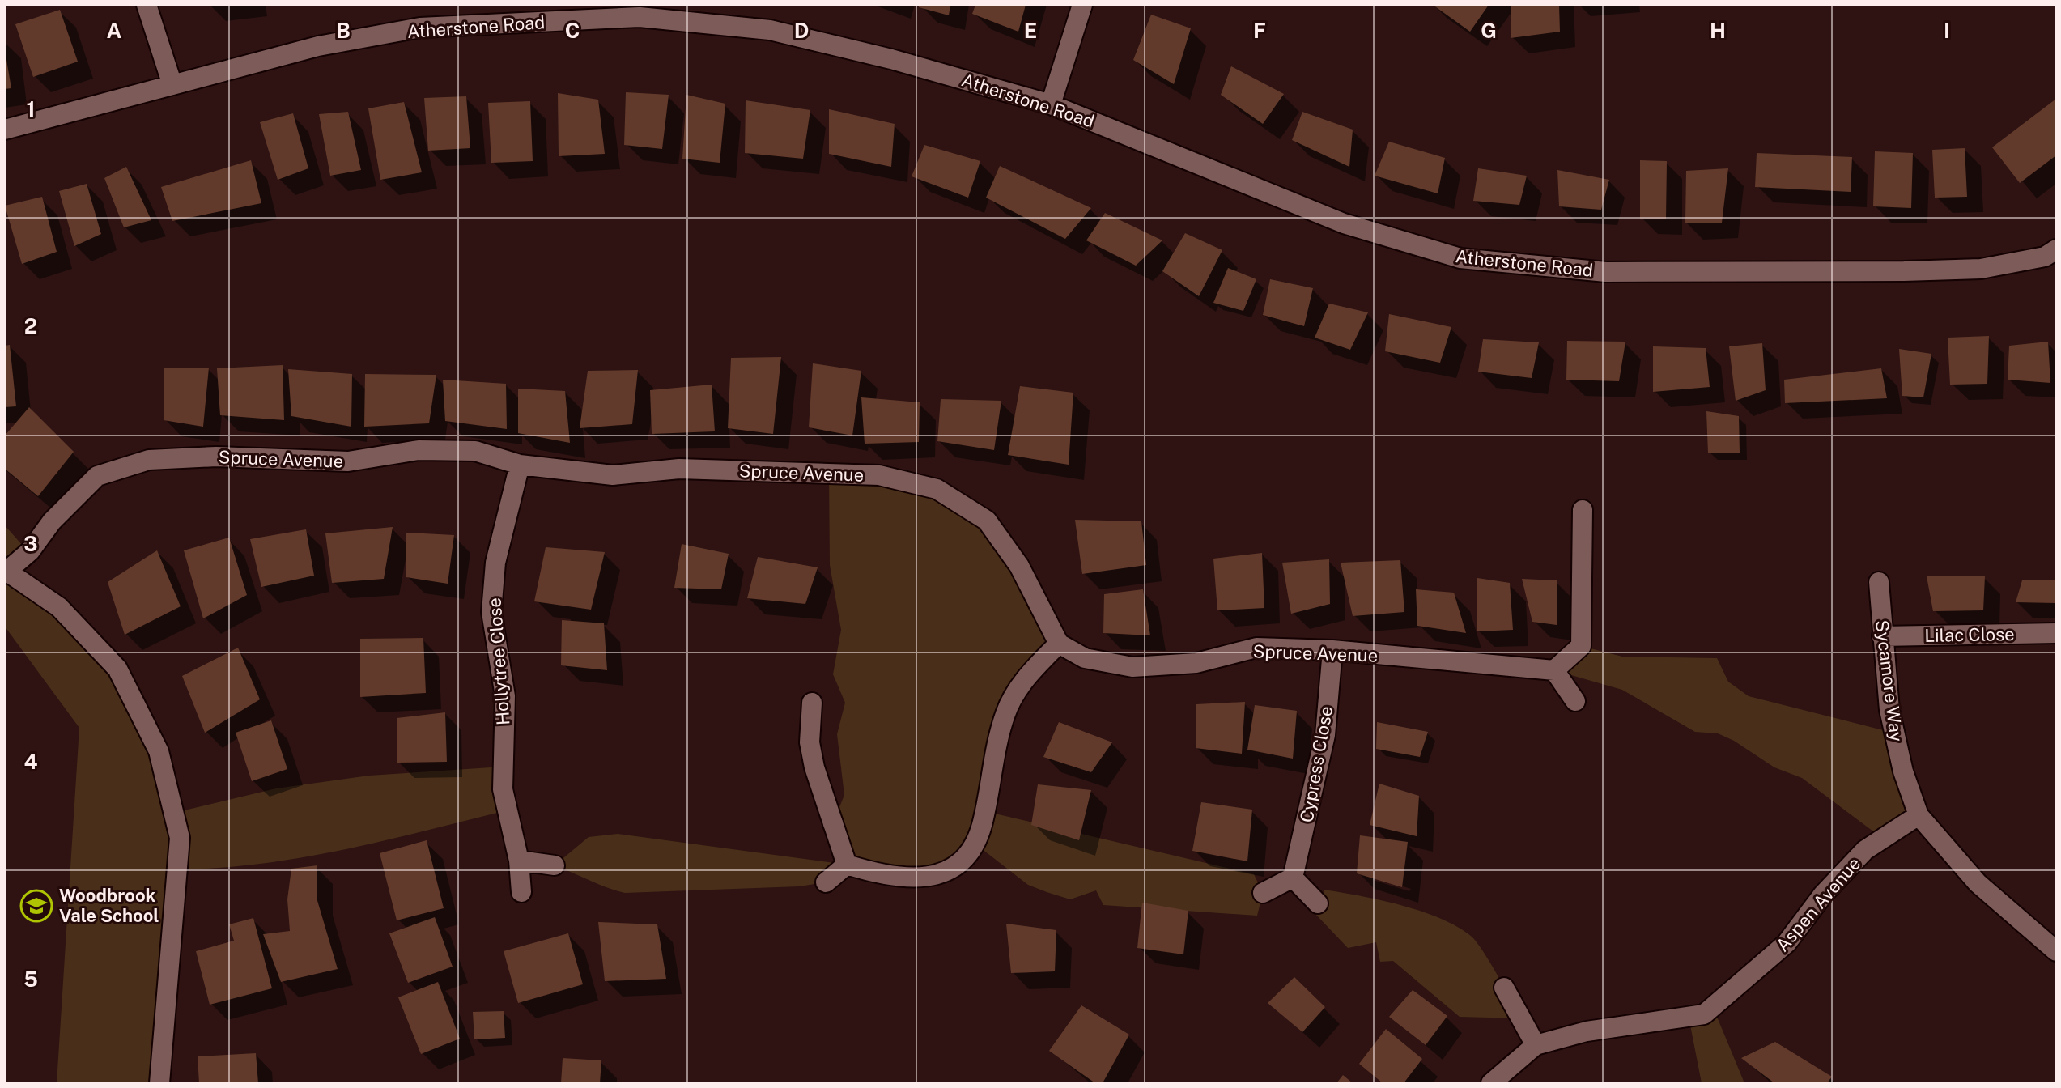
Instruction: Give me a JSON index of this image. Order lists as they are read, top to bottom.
{
  "streets": {
    "street": [
      "Atherstone Road",
      "Spruce Avenue",
      "Lilac Close",
      "Hollytree Close",
      "Sycamore Way",
      "Cypress Close",
      "Aspen Avenue"
    ]
  },
  "crossings": [
    ["Spruce Avenue", "Hollytree Close"],
    ["Spruce Avenue", "Cypress Close"],
    ["Lilac Close", "Sycamore Way"],
    ["Sycamore Way", "Aspen Avenue"]
  ],
  "places": {
    "school or university": ["Woodbrook Vale School"]
  },
  "grid": {
    "columns": [
      "A",
      "B",
      "C",
      "D",
      "E",
      "F",
      "G",
      "H",
      "I"
    ],
    "rows": [
      "1",
      "2",
      "3",
      "4",
      "5"
    ]
  }
}
